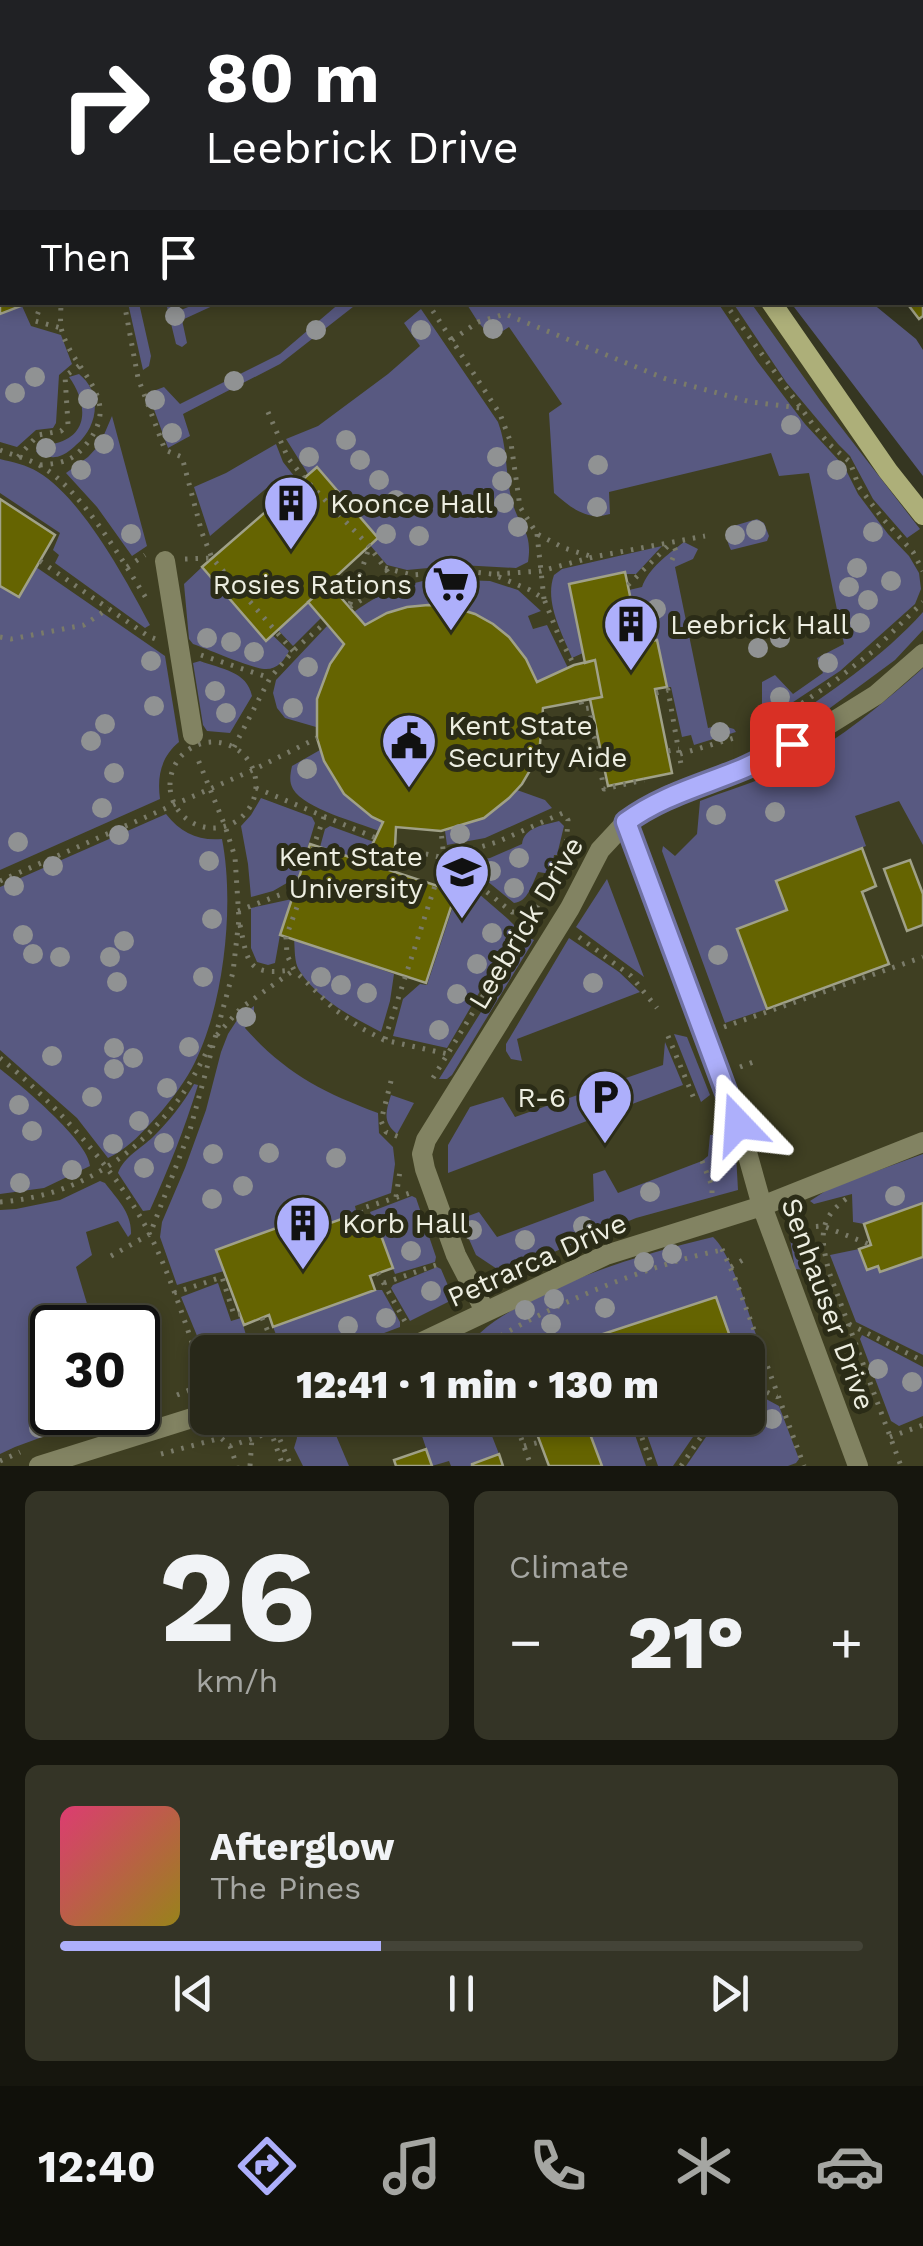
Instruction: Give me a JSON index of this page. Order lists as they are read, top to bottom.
{
  "streets": {
    "street": ["Leebrick Drive", "Petrarca Drive", "Senhauser Drive"]
  },
  "crossings": [
    ["Leebrick Drive", "Petrarca Drive"],
    ["Leebrick Drive", "Senhauser Drive"],
    ["Petrarca Drive", "Senhauser Drive"]
  ],
  "places": {
    "building": ["Koonce Hall", "Leebrick Hall", "Korb Hall"],
    "supermarket": ["Rosies Rations"],
    "public building": ["Kent State Security Aide"],
    "school or university": ["Kent State University"],
    "parking": ["R-6"]
  },
  "page": {
    "turn": ["80 m", "Leebrick Drive"],
    "then": "Then",
    "limit": "30",
    "trip": "12:41 · 1 min · 130 m",
    "tile": [
      ["26", "km/h"],
      "Climate"
    ],
    "heat": ["−", "21°", "+"],
    "song": ["Afterglow", "The Pines"],
    "tabs": "12:40"
  }
}
